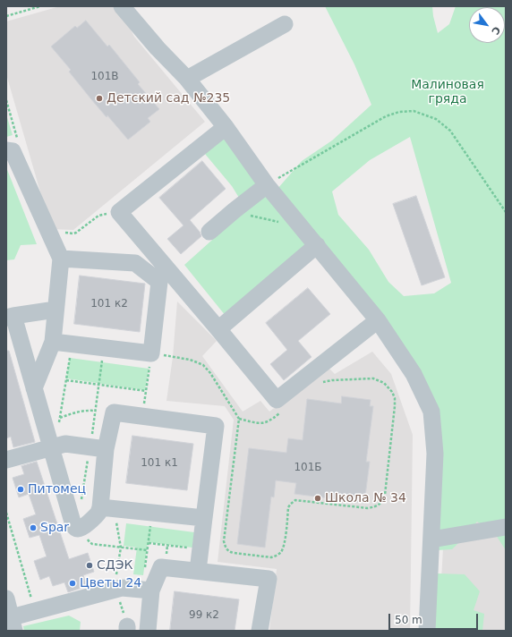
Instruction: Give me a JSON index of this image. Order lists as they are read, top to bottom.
{
  "parks": ["Малиновая гряда"],
  "places": [
    "Детский сад №235",
    "Питомец",
    "Школа № 34",
    "Spar",
    "СДЭК",
    "Цветы 24"
  ],
  "house_numbers": [
    "101В",
    "101 к2",
    "101 к1",
    "101Б",
    "99 к2"
  ],
  "scale_bar": "50 m",
  "north": "bottom right"
}
